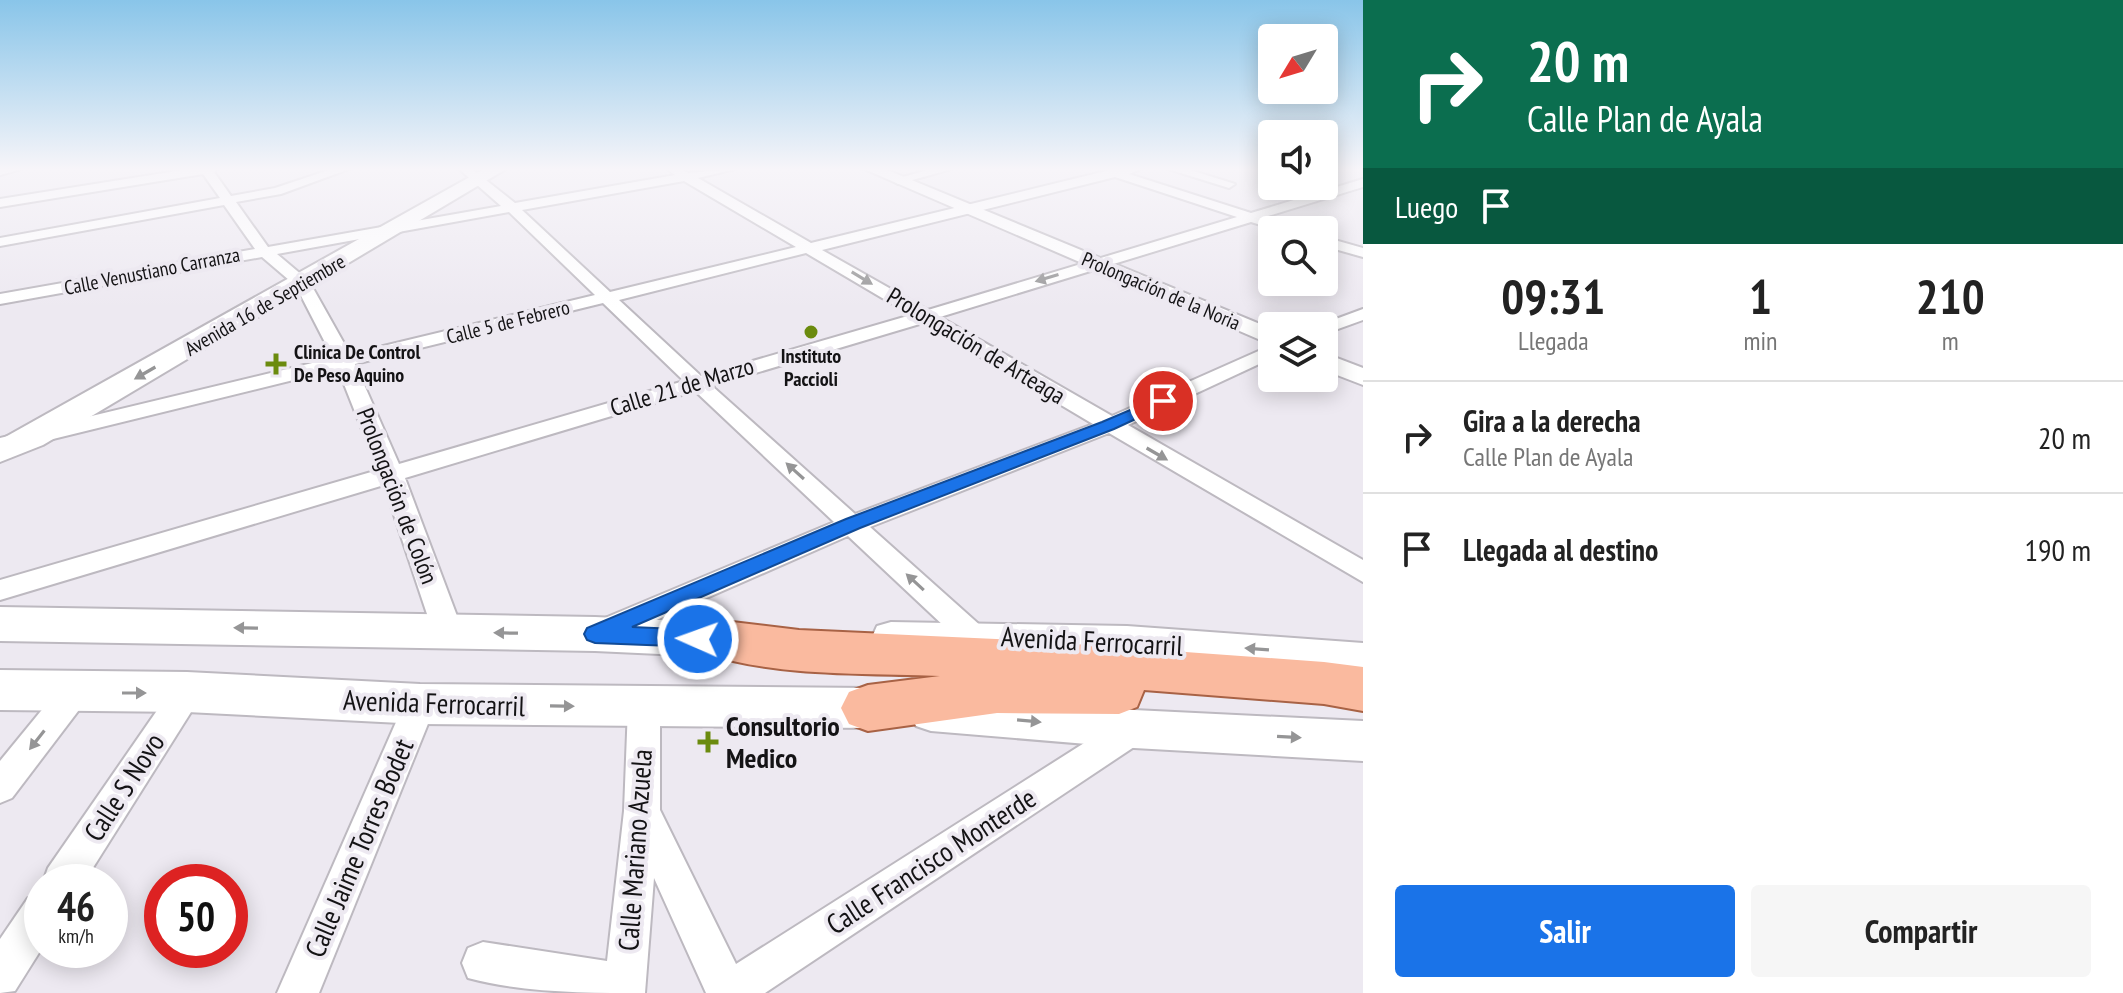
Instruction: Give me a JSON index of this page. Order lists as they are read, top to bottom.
{
  "streets": {
    "main road": ["Avenida 16 de Septiembre", "Avenida Ferrocarril"],
    "street": [
      "Calle Venustiano Carranza",
      "Prolongación de la Noria",
      "Calle 5 de Febrero",
      "Prolongación de Arteaga",
      "Calle 21 de Marzo",
      "Prolongación de Colón",
      "Calle S Novo",
      "Calle Jaime Torres Bodet",
      "Calle Mariano Azuela",
      "Calle Francisco Monterde"
    ]
  },
  "crossings": [
    ["Calle Venustiano Carranza", "Avenida 16 de Septiembre"],
    ["Calle Venustiano Carranza", "Prolongación de Colón"],
    ["Prolongación de la Noria", "Calle 21 de Marzo"],
    ["Avenida 16 de Septiembre", "Calle 5 de Febrero"],
    ["Avenida 16 de Septiembre", "Prolongación de Colón"],
    ["Calle 5 de Febrero", "Prolongación de Arteaga"],
    ["Calle 5 de Febrero", "Prolongación de Colón"],
    ["Prolongación de Arteaga", "Calle 21 de Marzo"],
    ["Calle 21 de Marzo", "Prolongación de Colón"],
    ["Prolongación de Colón", "Avenida Ferrocarril"],
    ["Avenida Ferrocarril", "Calle S Novo"],
    ["Avenida Ferrocarril", "Calle Jaime Torres Bodet"],
    ["Avenida Ferrocarril", "Calle Mariano Azuela"],
    ["Avenida Ferrocarril", "Calle Francisco Monterde"]
  ],
  "one_way": ["Avenida 16 de Septiembre"],
  "places": {
    "other": ["Instituto Paccioli"],
    "health": ["Clinica De Control De Peso Aquino", "Consultorio Medico"]
  },
  "north": "bottom left",
  "page": {
    "turn": ["20 m", "Calle Plan de Ayala"],
    "then": "Luego",
    "eta": [
      "09:31",
      "Llegada",
      "1",
      "min",
      "210",
      "m"
    ],
    "list": [
      {
        "name": "Gira a la derecha",
        "note": "Calle Plan de Ayala",
        "value": "20 m"
      },
      {
        "name": "Llegada al destino",
        "value": "190 m"
      }
    ],
    "speed": "46 km/h",
    "limit": "50",
    "buttons": ["Salir", "Compartir"]
  }
}
